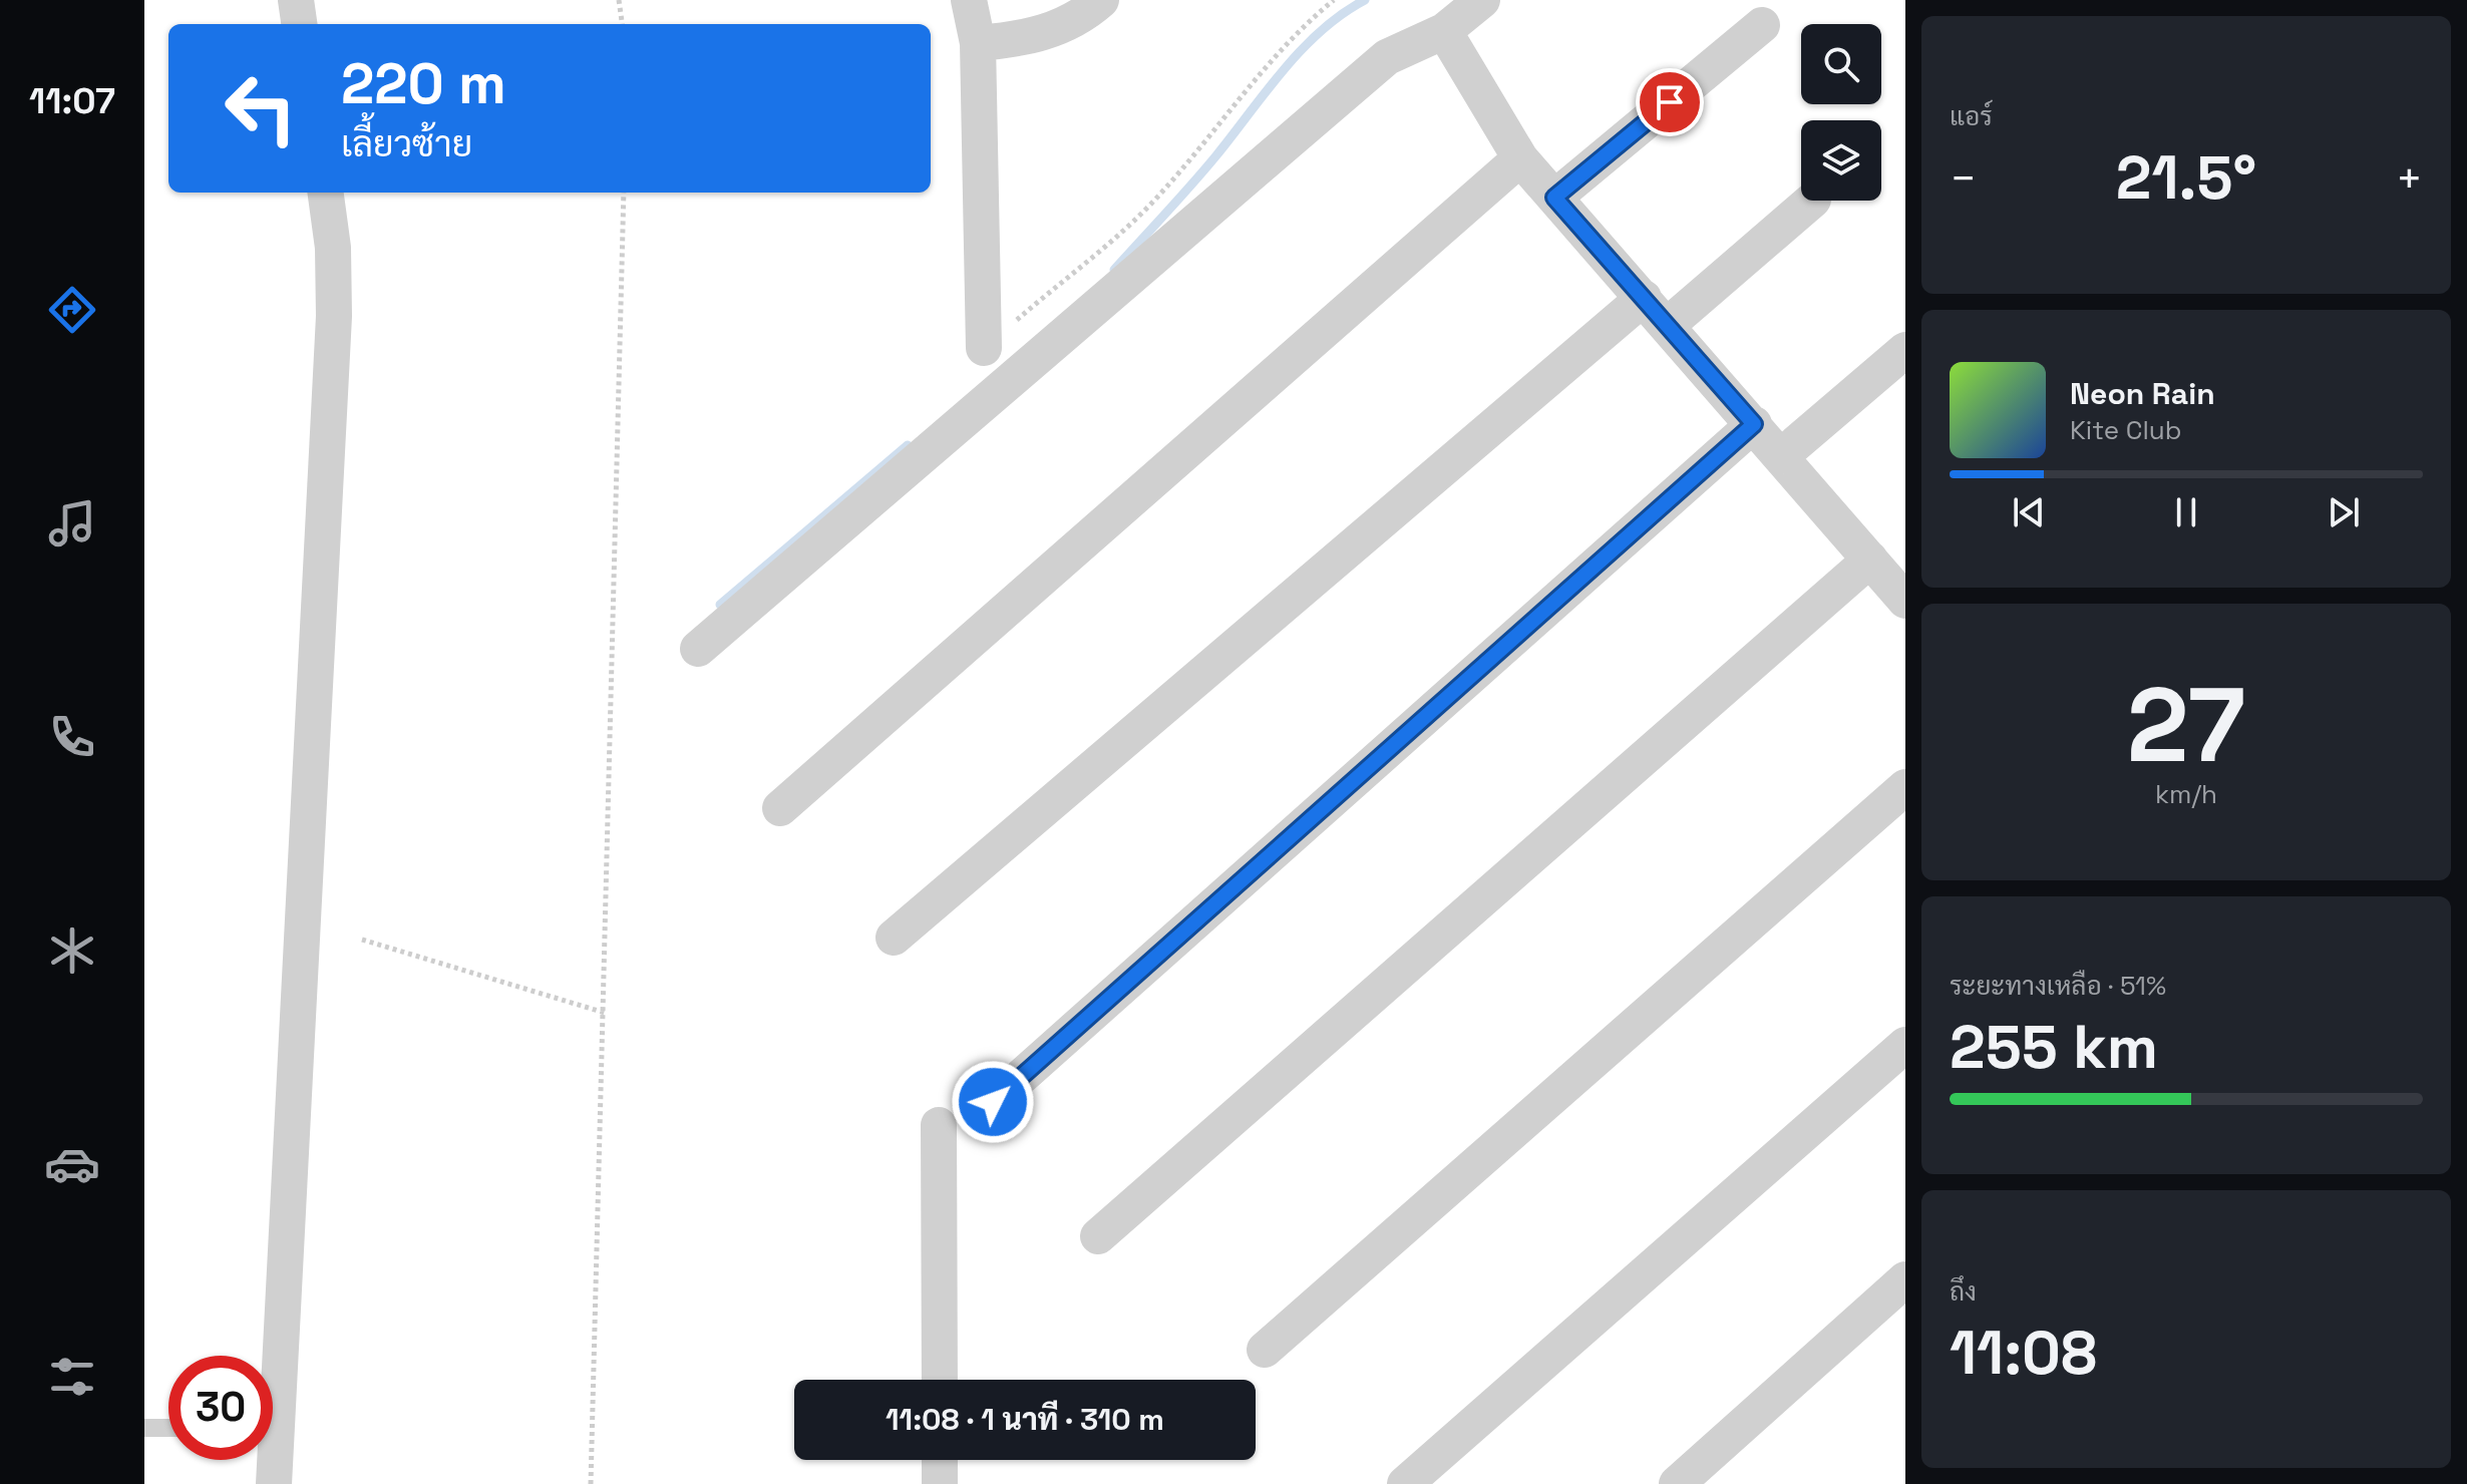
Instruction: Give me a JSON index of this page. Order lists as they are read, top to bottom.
{
  "page": {
    "tabs": "11:07",
    "tile": [
      "แอร์",
      ["27", "km/h"],
      ["ระยะทางเหลือ · 51%", "255 km"],
      ["ถึง", "11:08"]
    ],
    "turn": ["220 m", "เลี้ยวซ้าย"],
    "heat": ["−", "21.5°", "+"],
    "song": ["Neon Rain", "Kite Club"],
    "limit": "30",
    "trip": "11:08 · 1 นาที · 310 m"
  }
}
